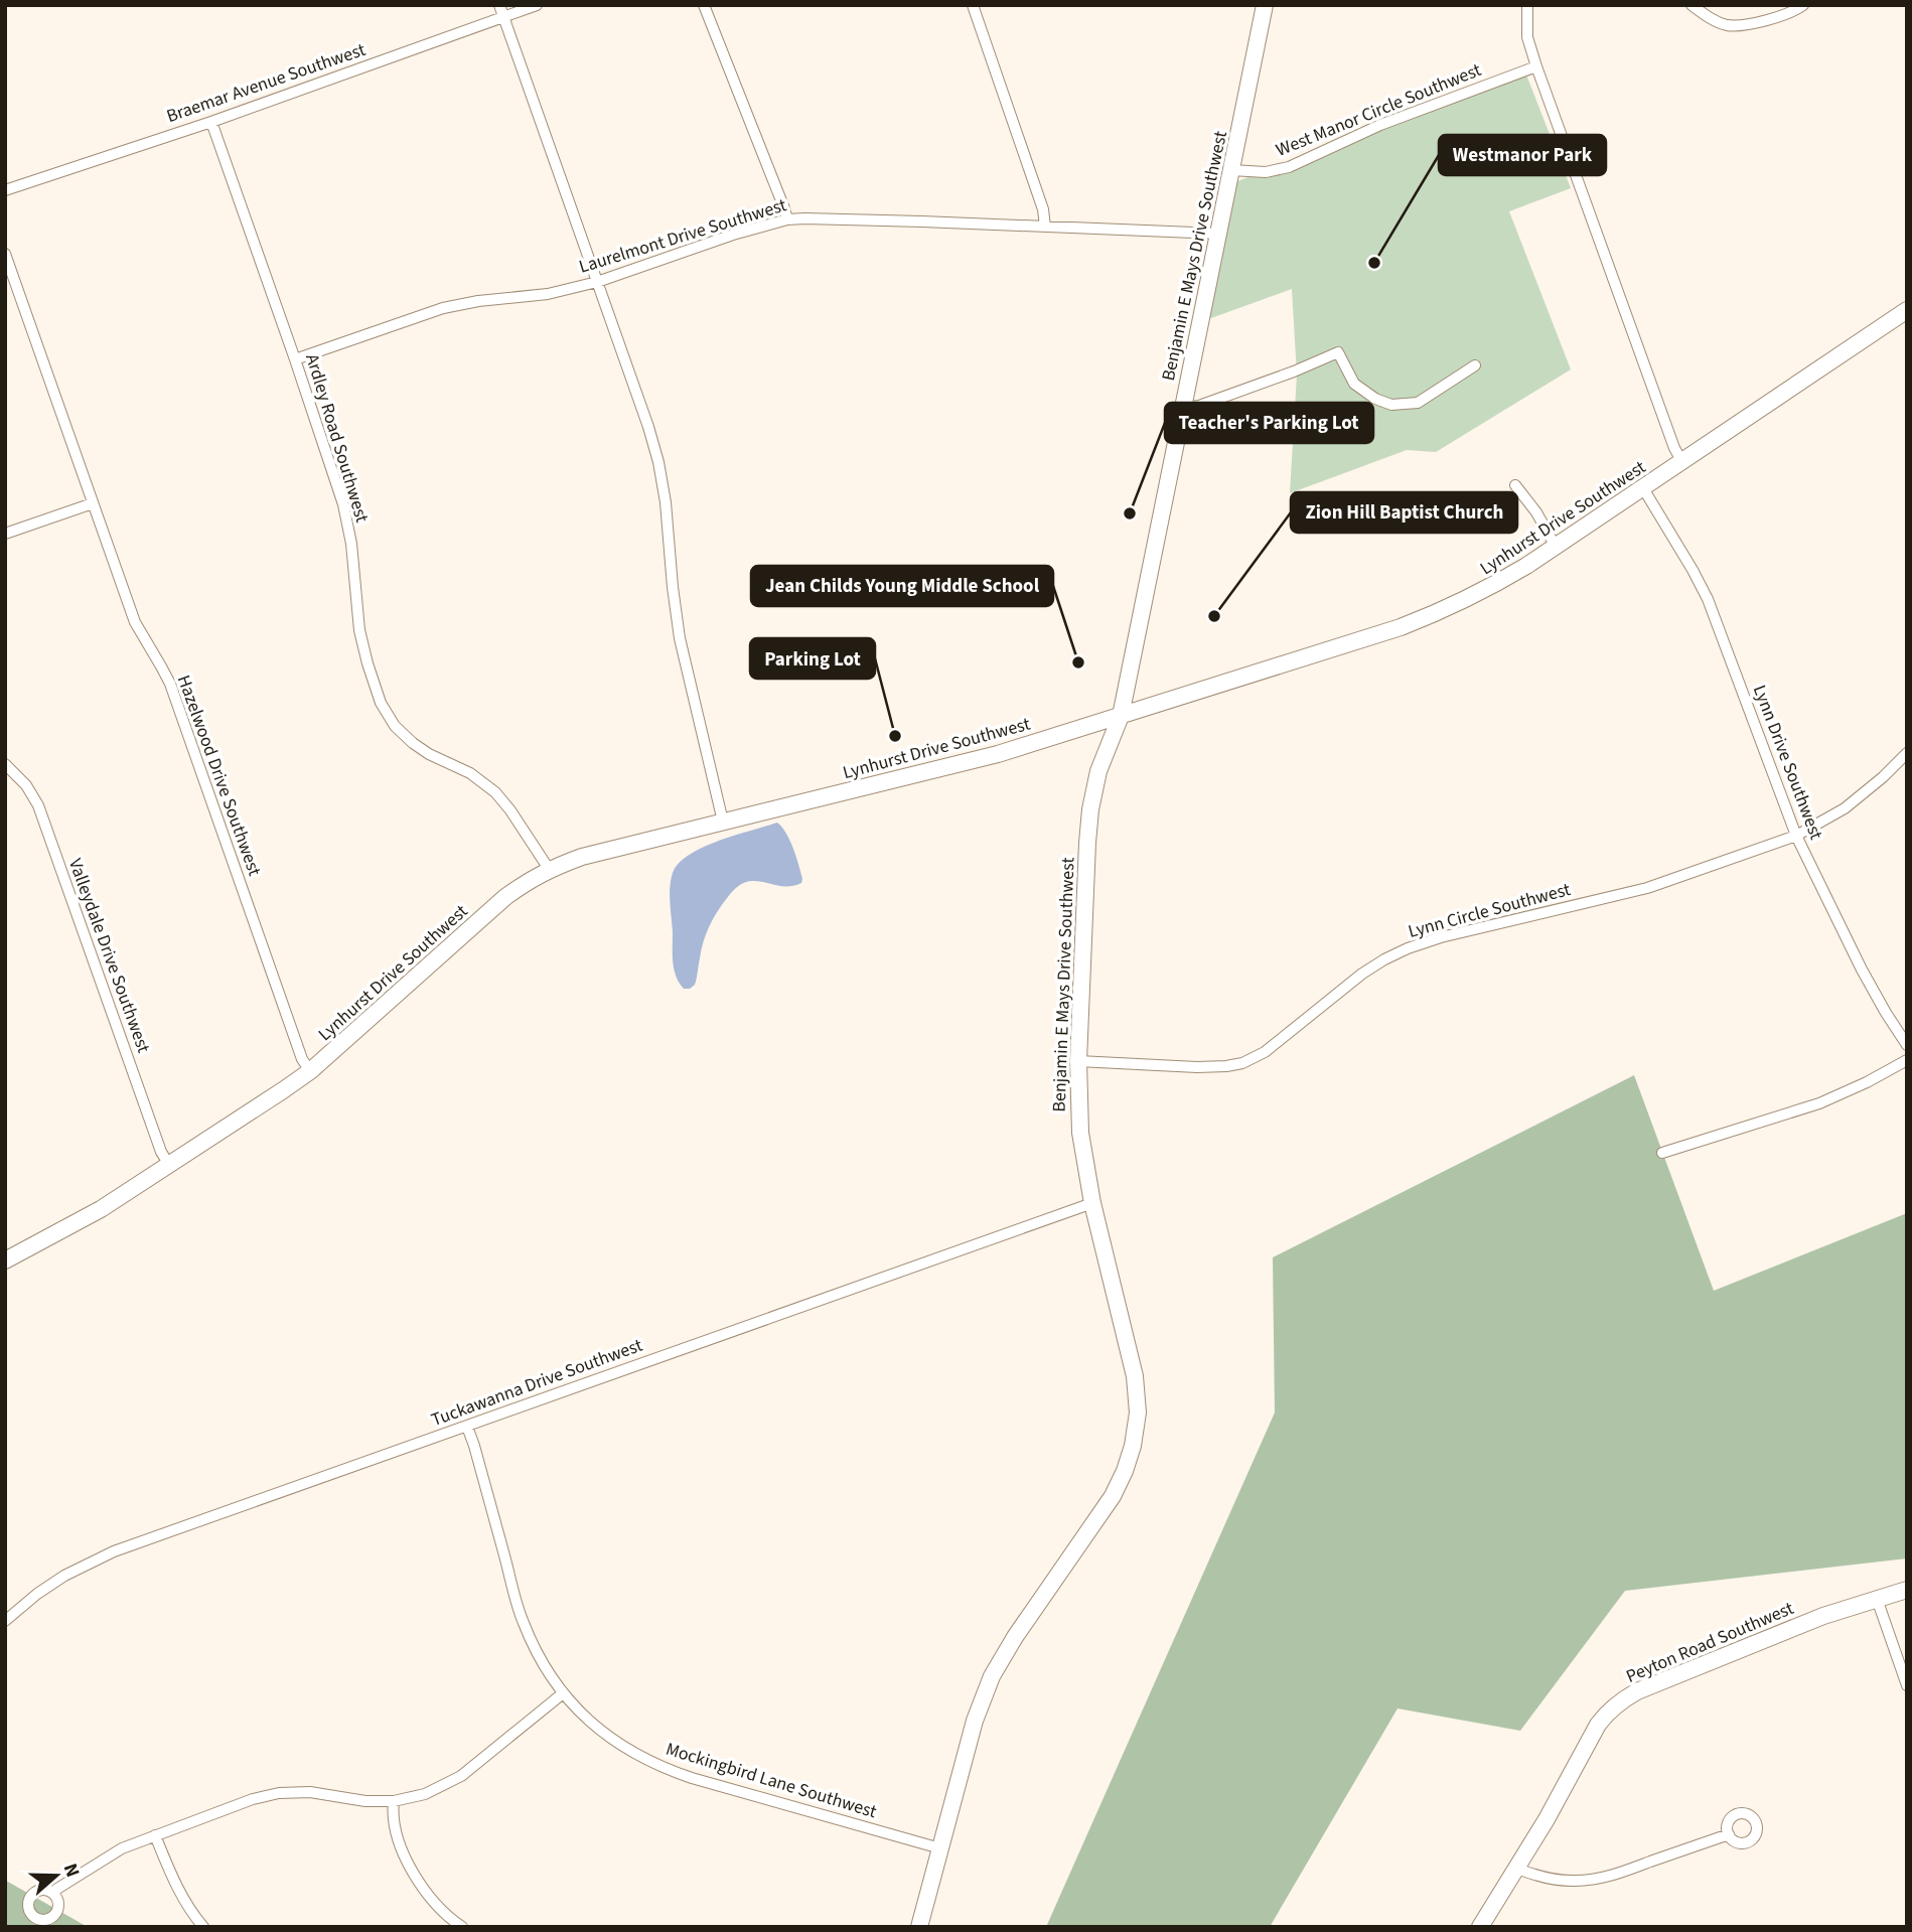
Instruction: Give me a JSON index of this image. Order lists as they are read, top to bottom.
{
  "streets": {
    "street": [
      "Braemar Avenue Southwest",
      "West Manor Circle Southwest",
      "Laurelmont Drive Southwest",
      "Benjamin E Mays Drive Southwest",
      "Ardley Road Southwest",
      "Lynhurst Drive Southwest",
      "Lynn Drive Southwest",
      "Hazelwood Drive Southwest",
      "Lynn Circle Southwest",
      "Valleydale Drive Southwest",
      "Tuckawanna Drive Southwest",
      "Peyton Road Southwest",
      "Mockingbird Lane Southwest"
    ]
  },
  "crossings": [
    ["Braemar Avenue Southwest", "Ardley Road Southwest"],
    ["West Manor Circle Southwest", "Benjamin E Mays Drive Southwest"],
    ["Laurelmont Drive Southwest", "Benjamin E Mays Drive Southwest"],
    ["Laurelmont Drive Southwest", "Ardley Road Southwest"],
    ["Benjamin E Mays Drive Southwest", "Lynhurst Drive Southwest"],
    ["Benjamin E Mays Drive Southwest", "Lynn Circle Southwest"],
    ["Benjamin E Mays Drive Southwest", "Tuckawanna Drive Southwest"],
    ["Benjamin E Mays Drive Southwest", "Mockingbird Lane Southwest"],
    ["Ardley Road Southwest", "Lynhurst Drive Southwest"],
    ["Lynhurst Drive Southwest", "Lynn Drive Southwest"],
    ["Lynhurst Drive Southwest", "Hazelwood Drive Southwest"],
    ["Lynhurst Drive Southwest", "Valleydale Drive Southwest"],
    ["Lynn Drive Southwest", "Lynn Circle Southwest"],
    ["Tuckawanna Drive Southwest", "Mockingbird Lane Southwest"]
  ],
  "places": [
    "Westmanor Park",
    "Teacher's Parking Lot",
    "Zion Hill Baptist Church",
    "Jean Childs Young Middle School",
    "Parking Lot"
  ],
  "north": "right"
}
